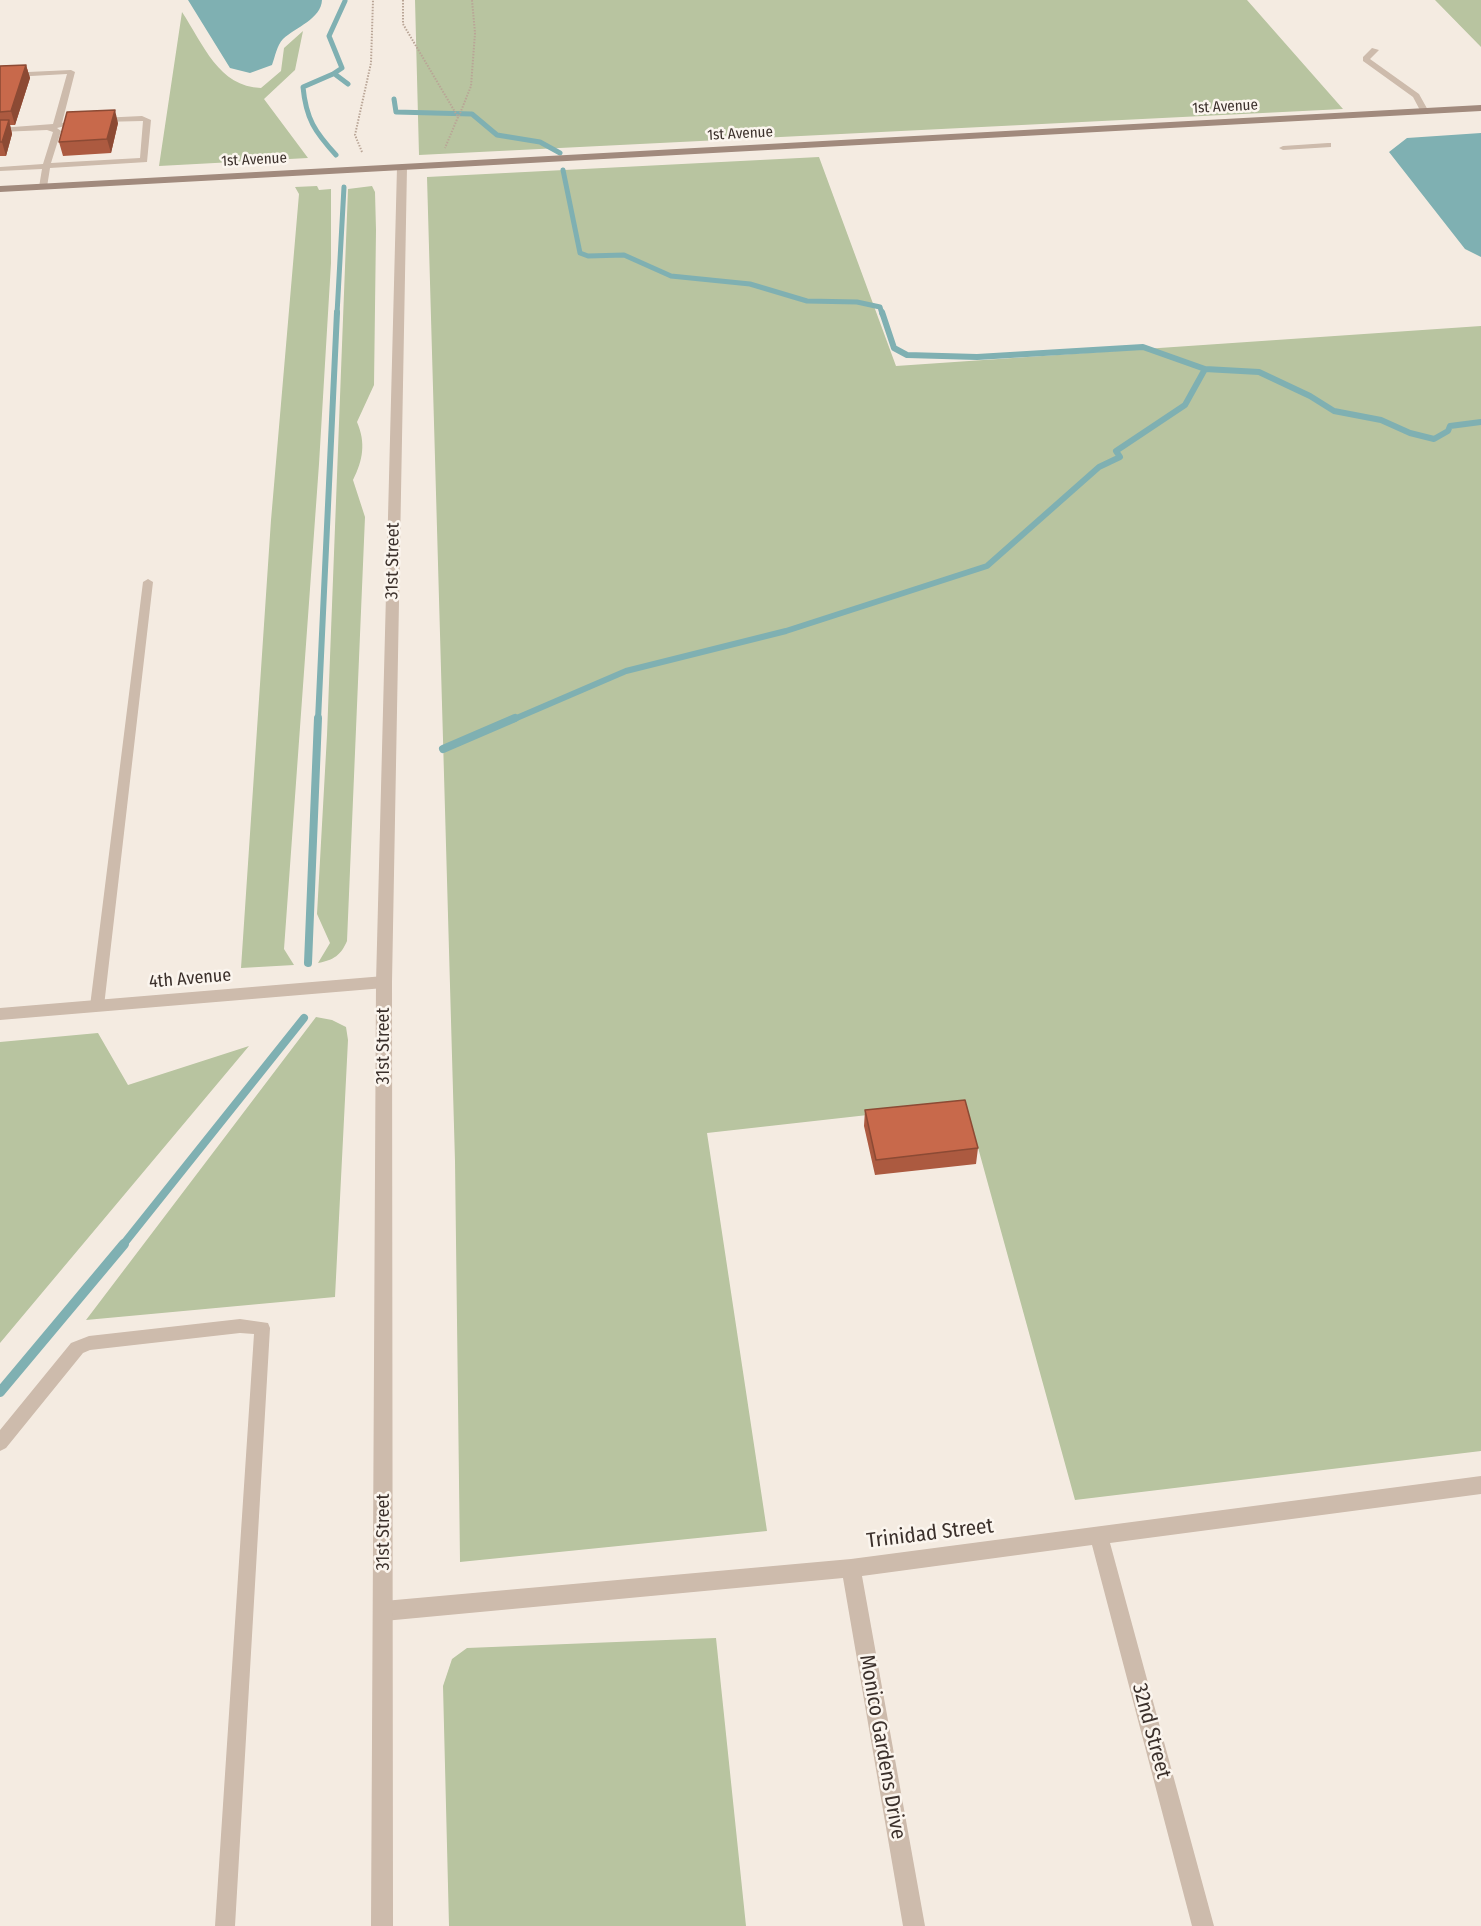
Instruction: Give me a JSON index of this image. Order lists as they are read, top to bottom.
{
  "streets": {
    "main road": ["1st Avenue"],
    "street": [
      "31st Street",
      "4th Avenue",
      "Trinidad Street",
      "32nd Street",
      "Monico Gardens Drive"
    ]
  },
  "crossings": [
    ["1st Avenue", "31st Street"],
    ["31st Street", "4th Avenue"],
    ["31st Street", "Trinidad Street"],
    ["Trinidad Street", "32nd Street"],
    ["Trinidad Street", "Monico Gardens Drive"]
  ]
}
